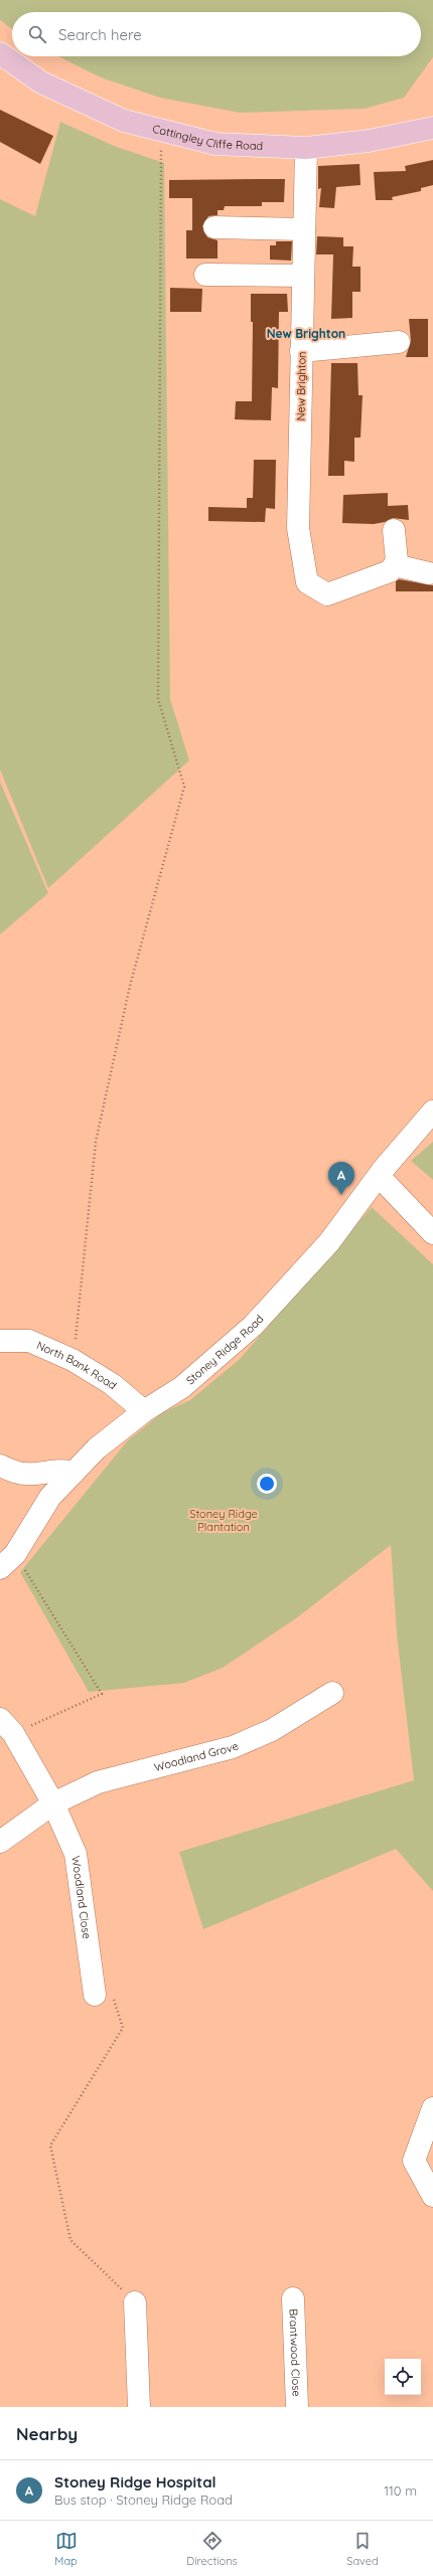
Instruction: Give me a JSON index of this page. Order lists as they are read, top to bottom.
{
  "streets": {
    "main road": ["Cottingley Cliffe Road"],
    "street": [
      "New Brighton",
      "Stoney Ridge Road",
      "North Bank Road",
      "Woodland Grove",
      "Woodland Close",
      "Brantwood Close"
    ]
  },
  "crossings": [
    ["Cottingley Cliffe Road", "New Brighton"],
    ["Stoney Ridge Road", "North Bank Road"],
    ["Woodland Grove", "Woodland Close"]
  ],
  "districts": ["New Brighton"],
  "parks": ["Stoney Ridge Plantation"],
  "page": {
    "search": "Search here",
    "pins": "A",
    "heading": "Nearby",
    "list": [
      {
        "mark": "A",
        "name": "Stoney Ridge Hospital",
        "note": "Bus stop · Stoney Ridge Road",
        "value": "110 m"
      }
    ],
    "nav": ["Map", "Directions", "Saved"]
  }
}
